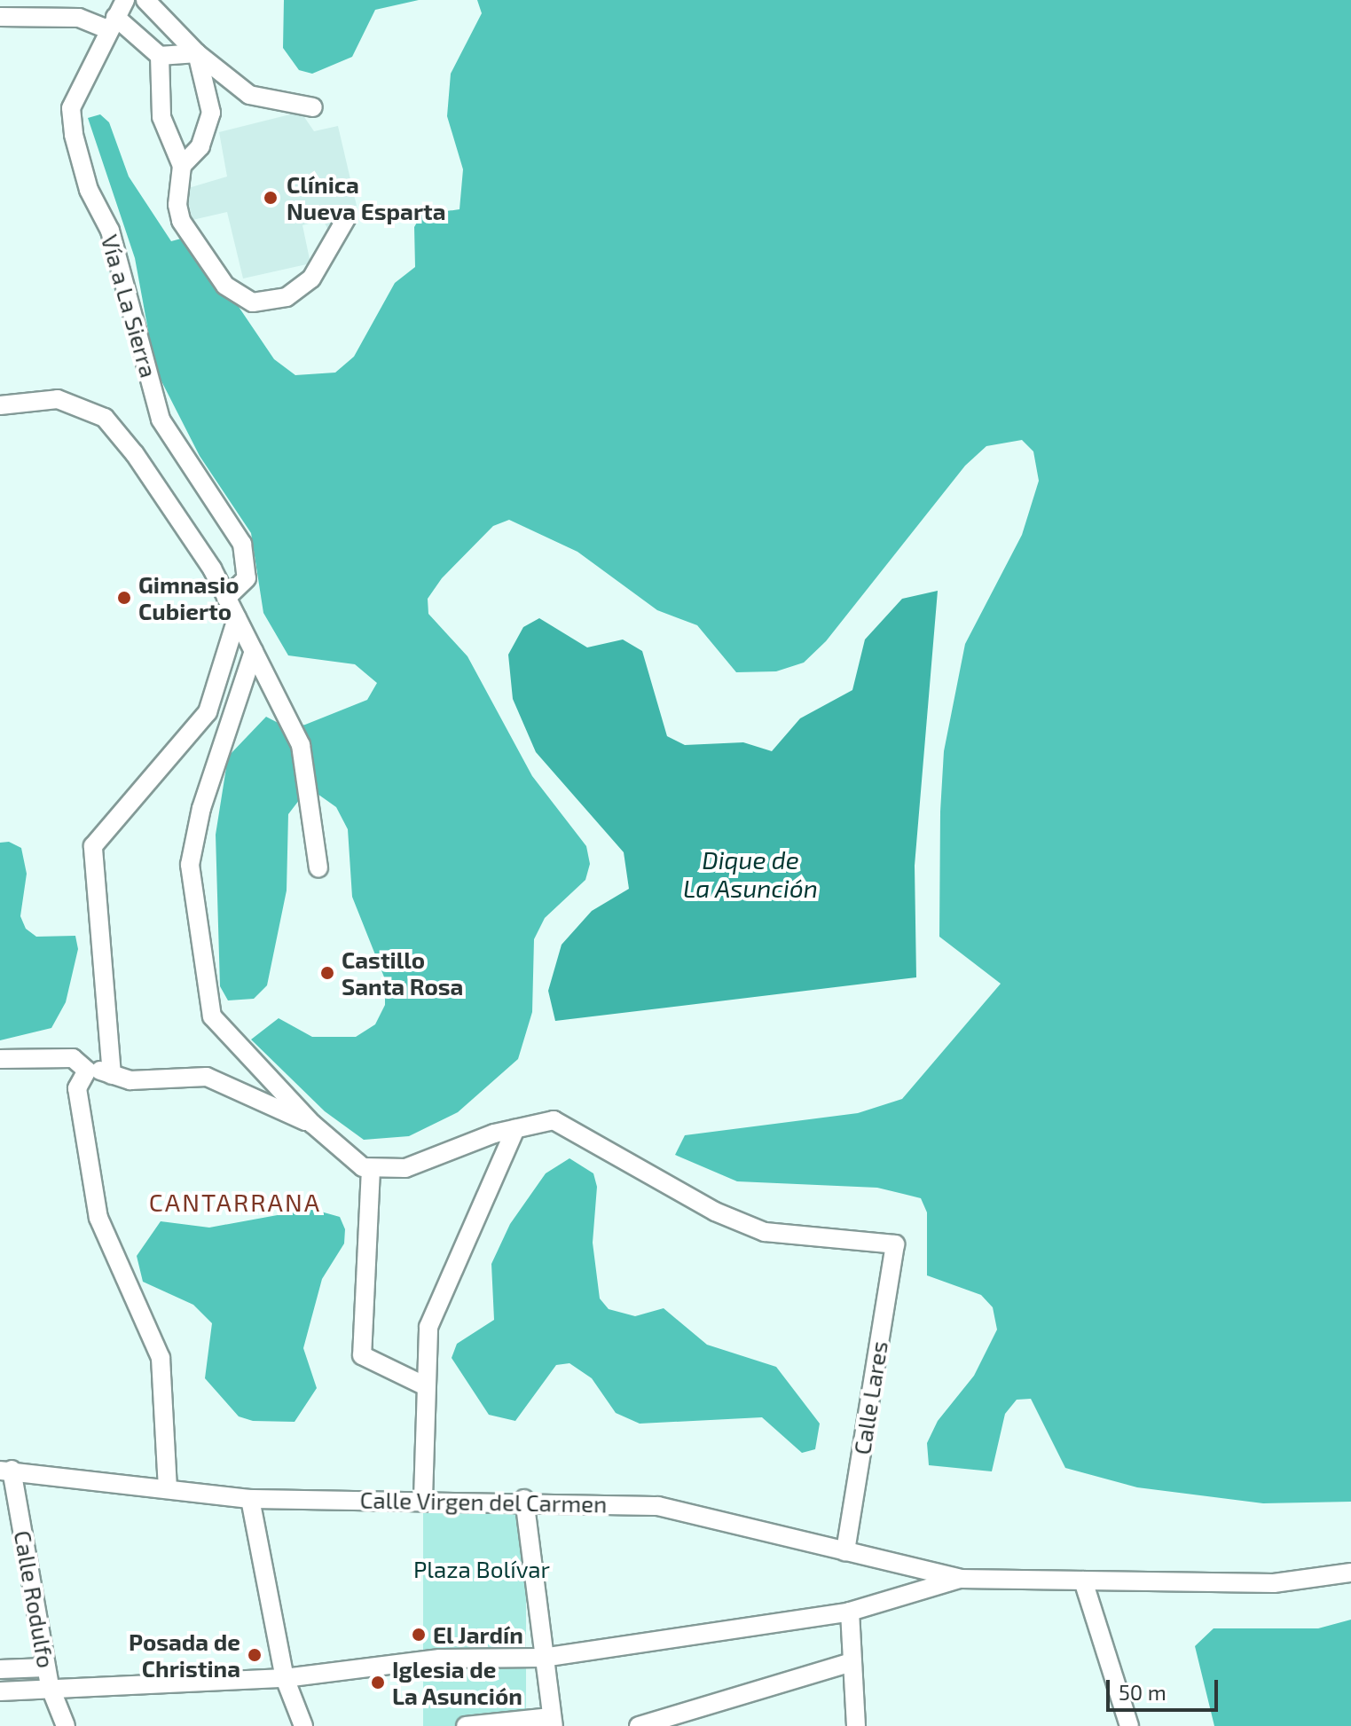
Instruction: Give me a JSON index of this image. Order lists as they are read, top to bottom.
{
  "streets": {
    "street": [
      "Vía a La Sierra",
      "Calle Lares",
      "Calle Virgen del Carmen",
      "Calle Rodulfo"
    ]
  },
  "crossings": [
    ["Calle Lares", "Calle Virgen del Carmen"],
    ["Calle Virgen del Carmen", "Calle Rodulfo"]
  ],
  "districts": ["CANTARRANA"],
  "water": ["Dique de La Asunción"],
  "parks": ["Plaza Bolívar"],
  "places": [
    "Clínica Nueva Esparta",
    "Gimnasio Cubierto",
    "Castillo Santa Rosa",
    "El Jardín",
    "Posada de Christina",
    "Iglesia de La Asunción"
  ],
  "scale_bar": "50 m"
}
